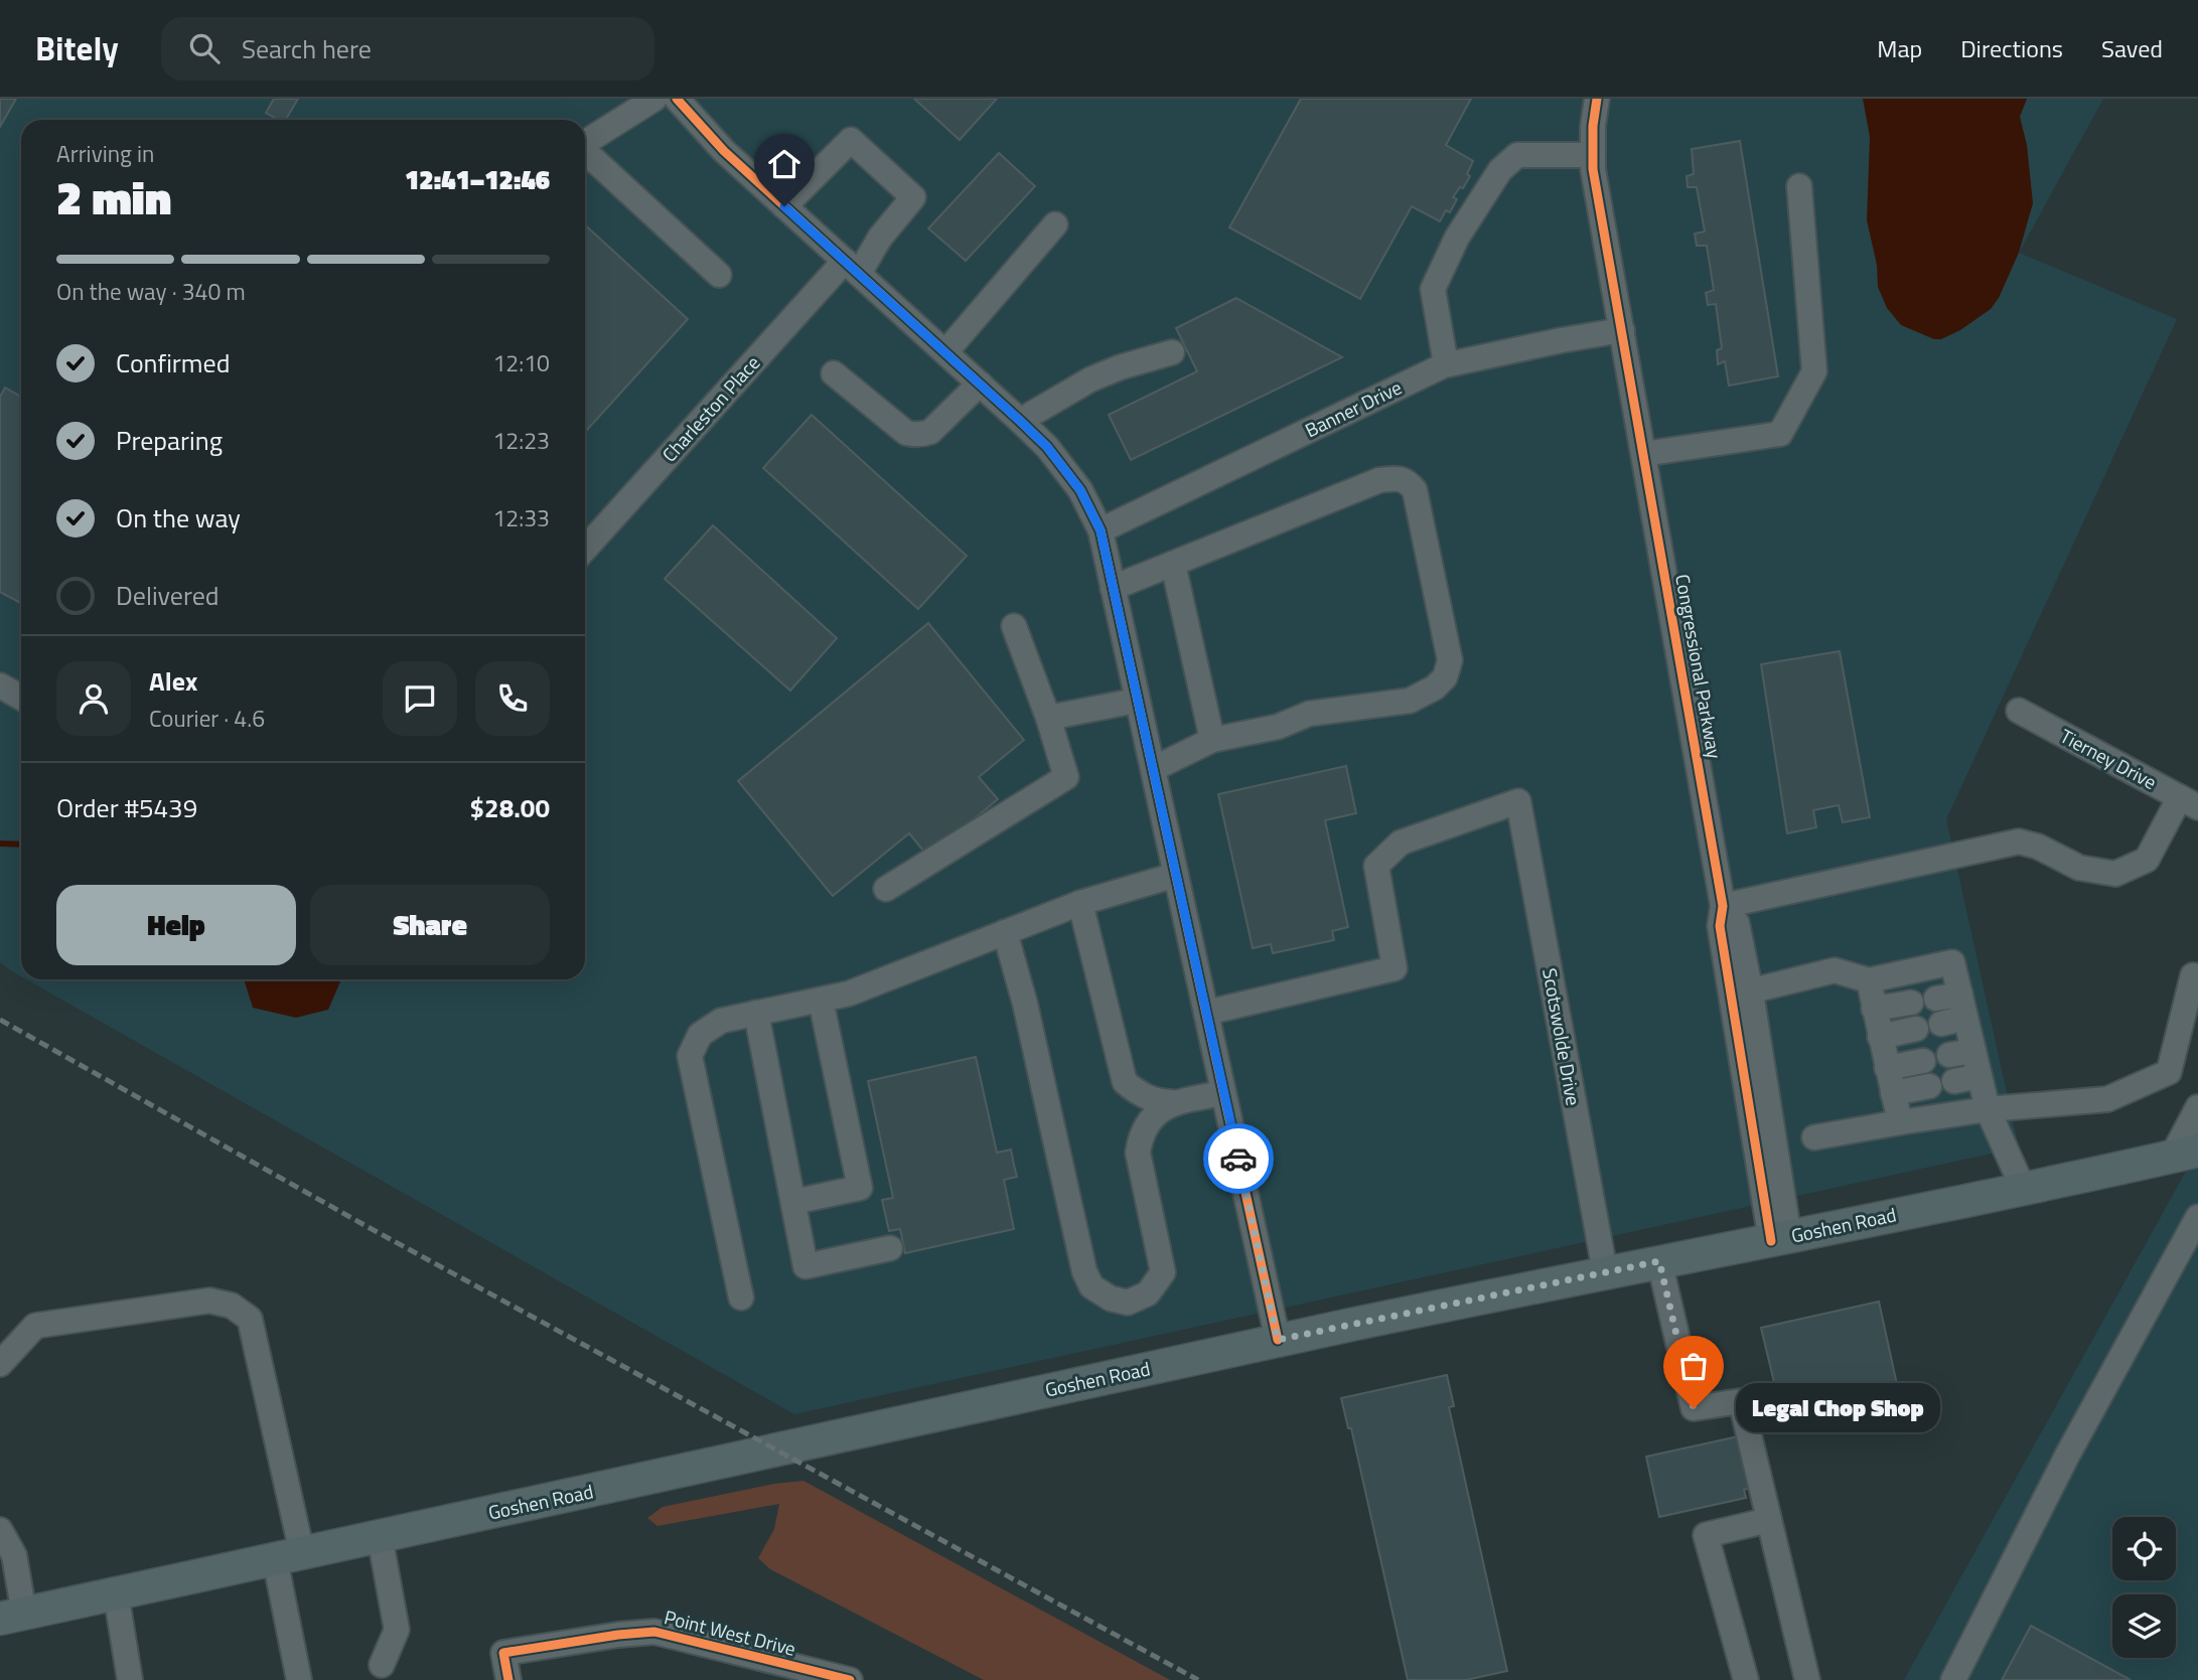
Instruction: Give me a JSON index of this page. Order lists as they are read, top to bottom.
{
  "streets": {
    "main road": ["Goshen Road"],
    "street": [
      "Charleston Place",
      "Banner Drive",
      "Congressional Parkway",
      "Tierney Drive",
      "Scotswolde Drive",
      "Point West Drive"
    ]
  },
  "crossings": [
    ["Banner Drive", "Congressional Parkway"],
    ["Congressional Parkway", "Goshen Road"],
    ["Scotswolde Drive", "Goshen Road"]
  ],
  "places": ["Legal Chop Shop"],
  "page": {
    "header": "Bitely",
    "search": "Search here",
    "nav": ["Map", "Directions", "Saved"],
    "heading": ["2 min", "Arriving in", "12:41–12:46"],
    "panel": [
      "Alex",
      "Courier · 4.6",
      "Order #5439",
      "$28.00"
    ],
    "bar": "On the way · 340 m",
    "list": [
      ["Confirmed", "12:10"],
      ["Preparing", "12:23"],
      ["On the way", "12:33"],
      "Delivered"
    ],
    "buttons": ["Help", "Share"],
    "bubble": "Legal Chop Shop"
  }
}
